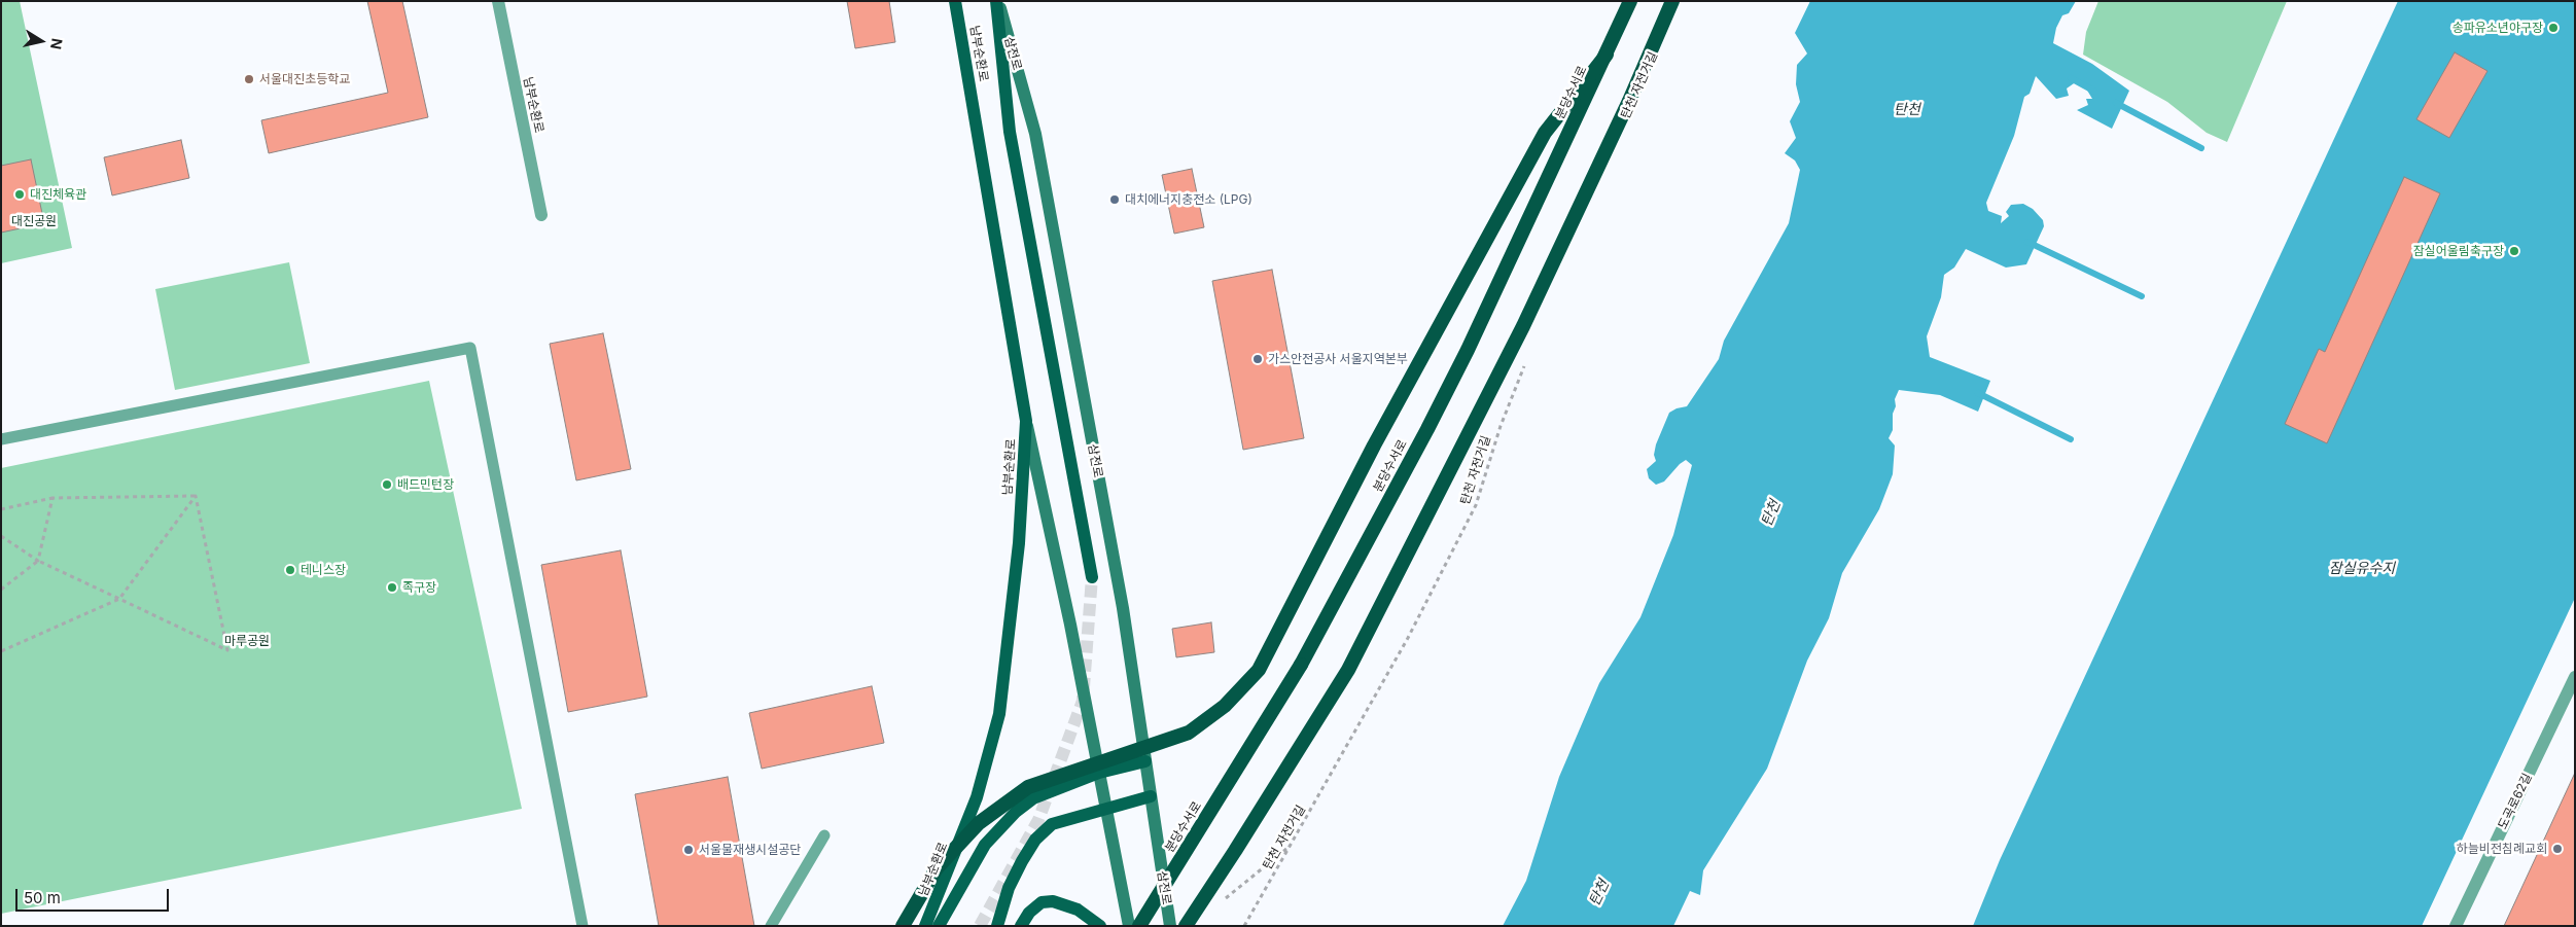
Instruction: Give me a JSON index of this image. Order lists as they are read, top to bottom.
{
  "streets": {
    "highway": ["분당수서로"],
    "main road": ["남부순환로", "삼전로"],
    "street": ["도곡로62길"],
    "path": ["탄천 자전거길"]
  },
  "crossings": [
    ["남부순환로", "삼전로"]
  ],
  "water": ["탄천", "잠실유수지"],
  "parks": ["대진공원", "마루공원"],
  "places": [
    "송파유소년야구장",
    "서울대진초등학교",
    "대진체육관",
    "대치에너지충전소 (LPG)",
    "잠실어울림축구장",
    "가스안전공사 서울지역본부",
    "배드민턴장",
    "테니스장",
    "족구장",
    "하늘비전침례교회",
    "서울물재생시설공단"
  ],
  "scale_bar": "50 m",
  "north": "right"
}
